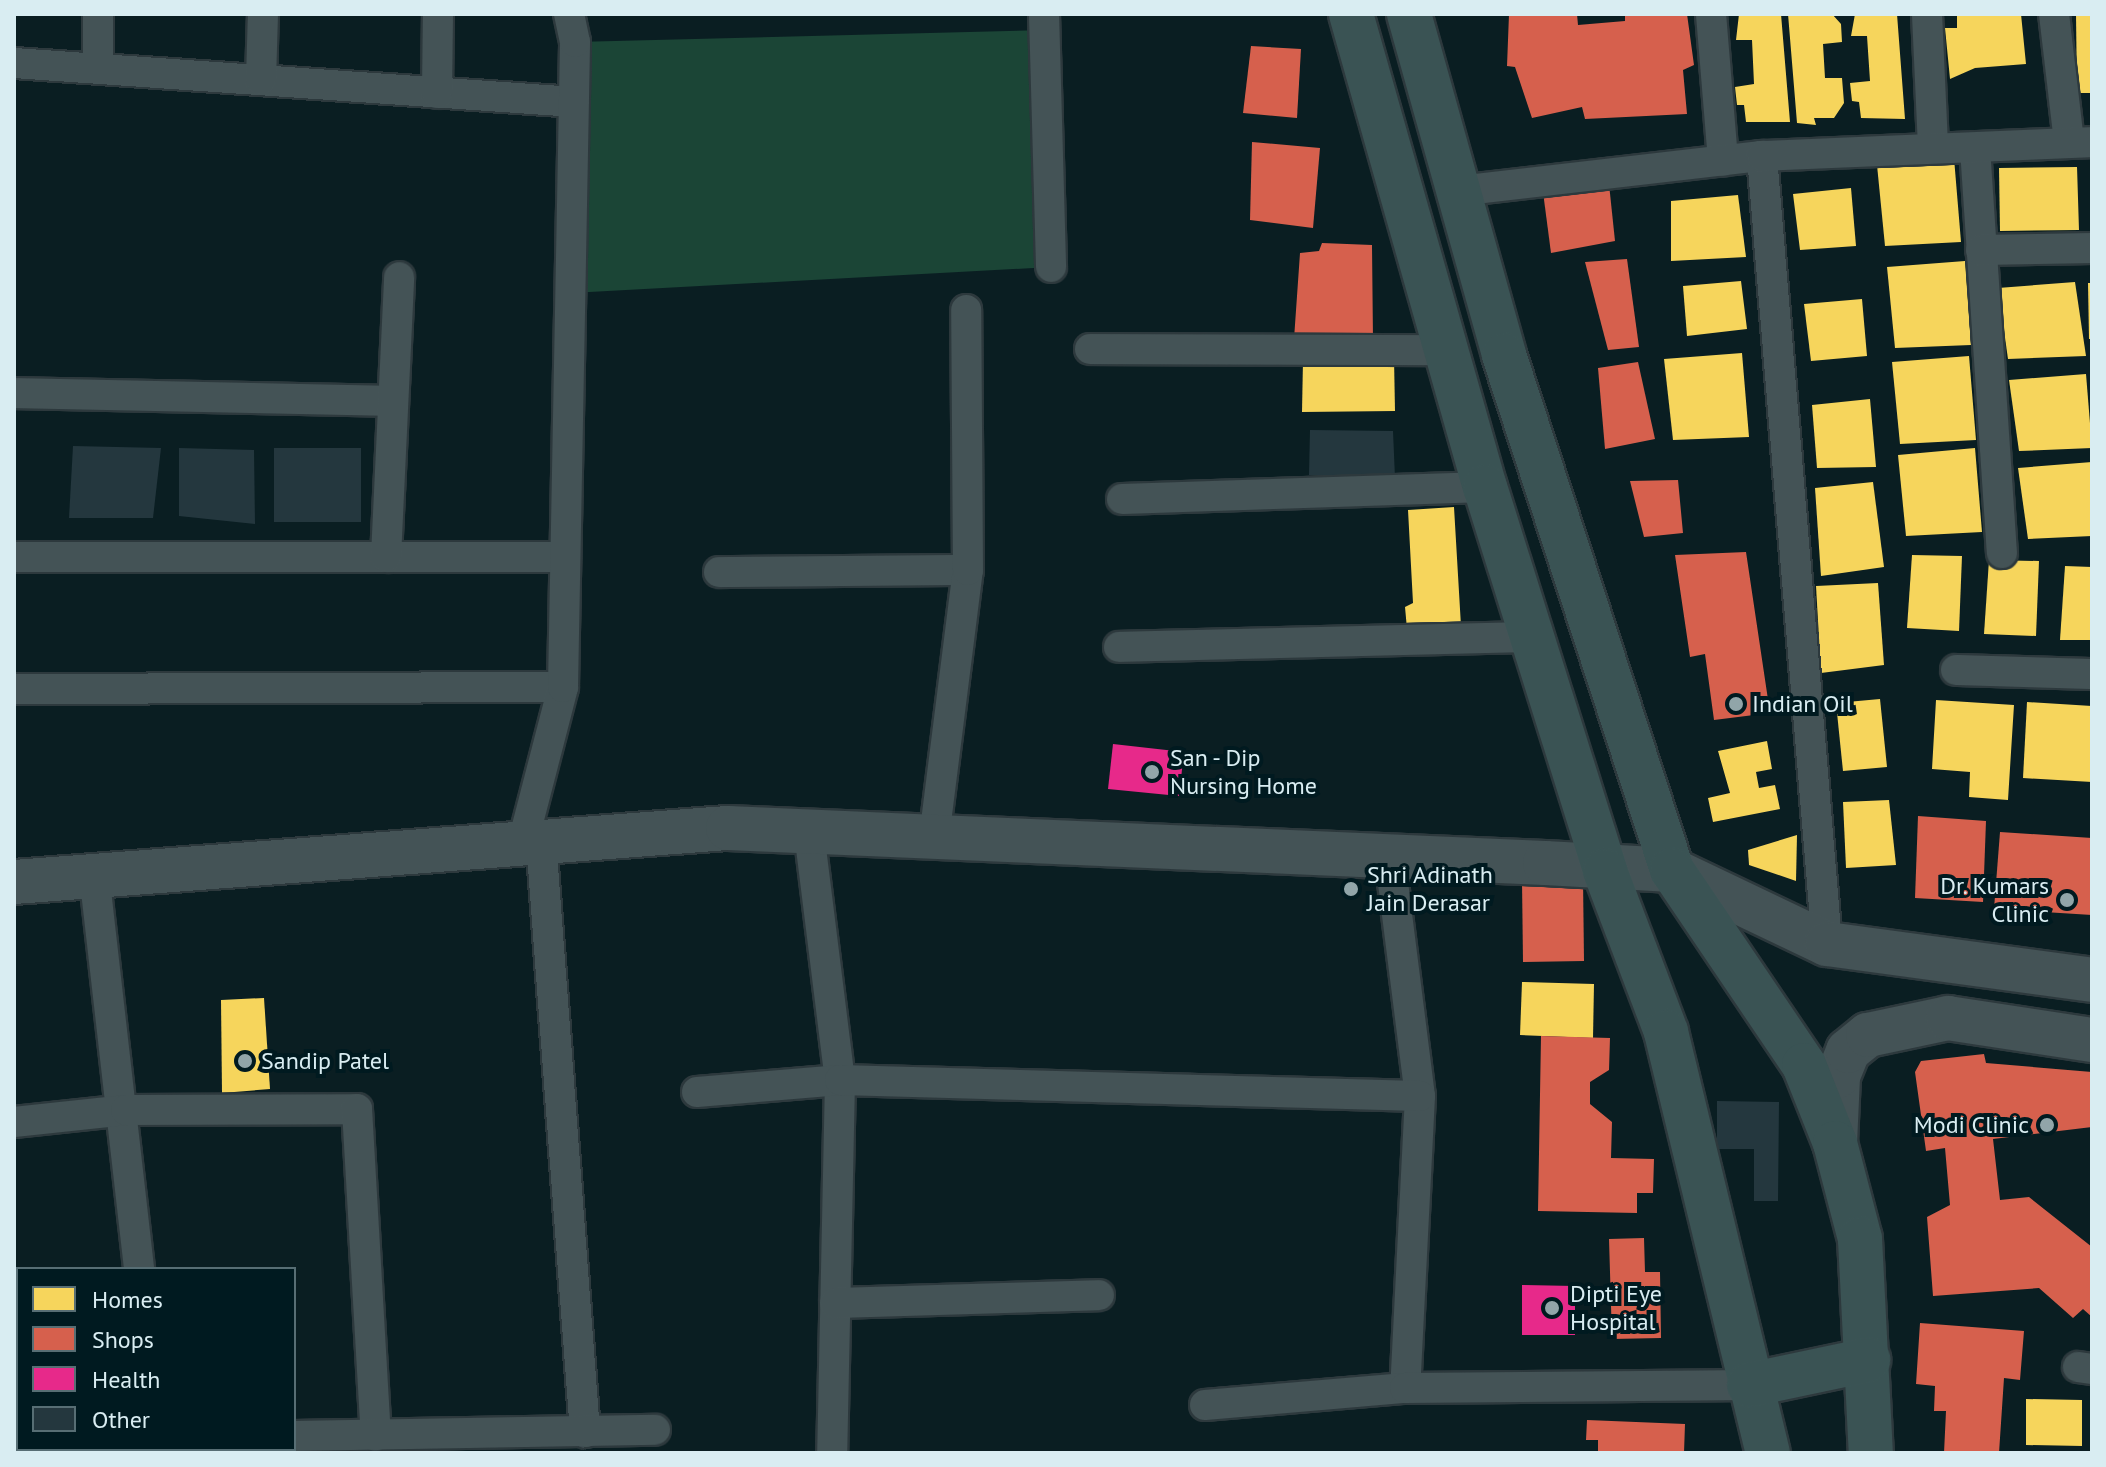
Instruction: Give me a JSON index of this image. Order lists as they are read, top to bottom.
{
  "places": [
    "Indian Oil",
    "San - Dip Nursing Home",
    "Shri Adinath Jain Derasar",
    "Dr. Kumars Clinic",
    "Sandip Patel",
    "Modi Clinic",
    "Dipti Eye Hospital"
  ],
  "legend": [
    "Homes",
    "Shops",
    "Health",
    "Other"
  ]
}
